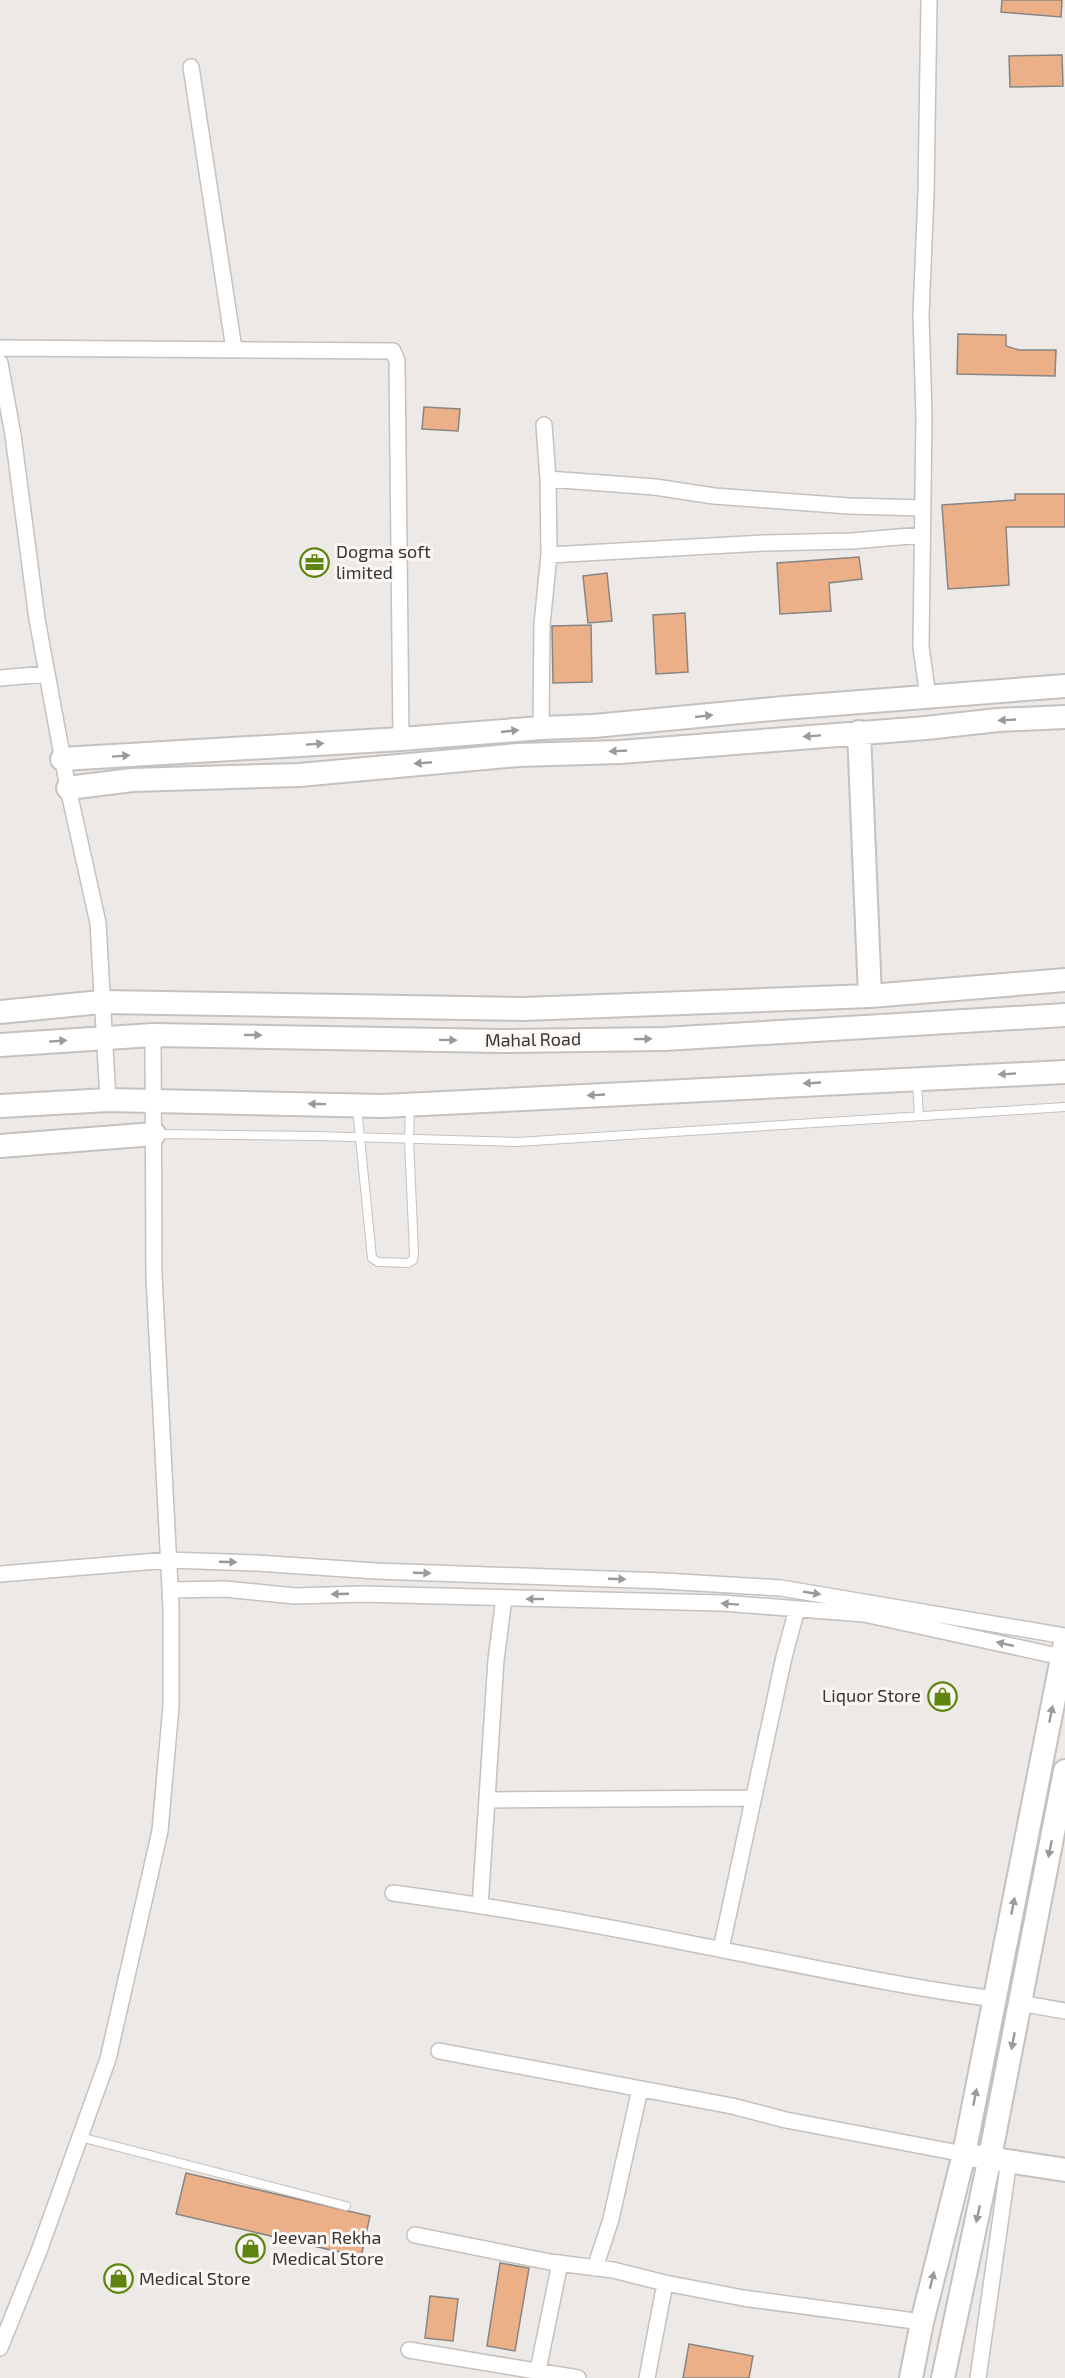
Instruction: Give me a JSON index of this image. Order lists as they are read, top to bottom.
{
  "streets": {
    "main road": ["Mahal Road"]
  },
  "places": {
    "office": ["Dogma soft limited"],
    "shop": ["Liquor Store", "Jeevan Rekha Medical Store", "Medical Store"]
  }
}
